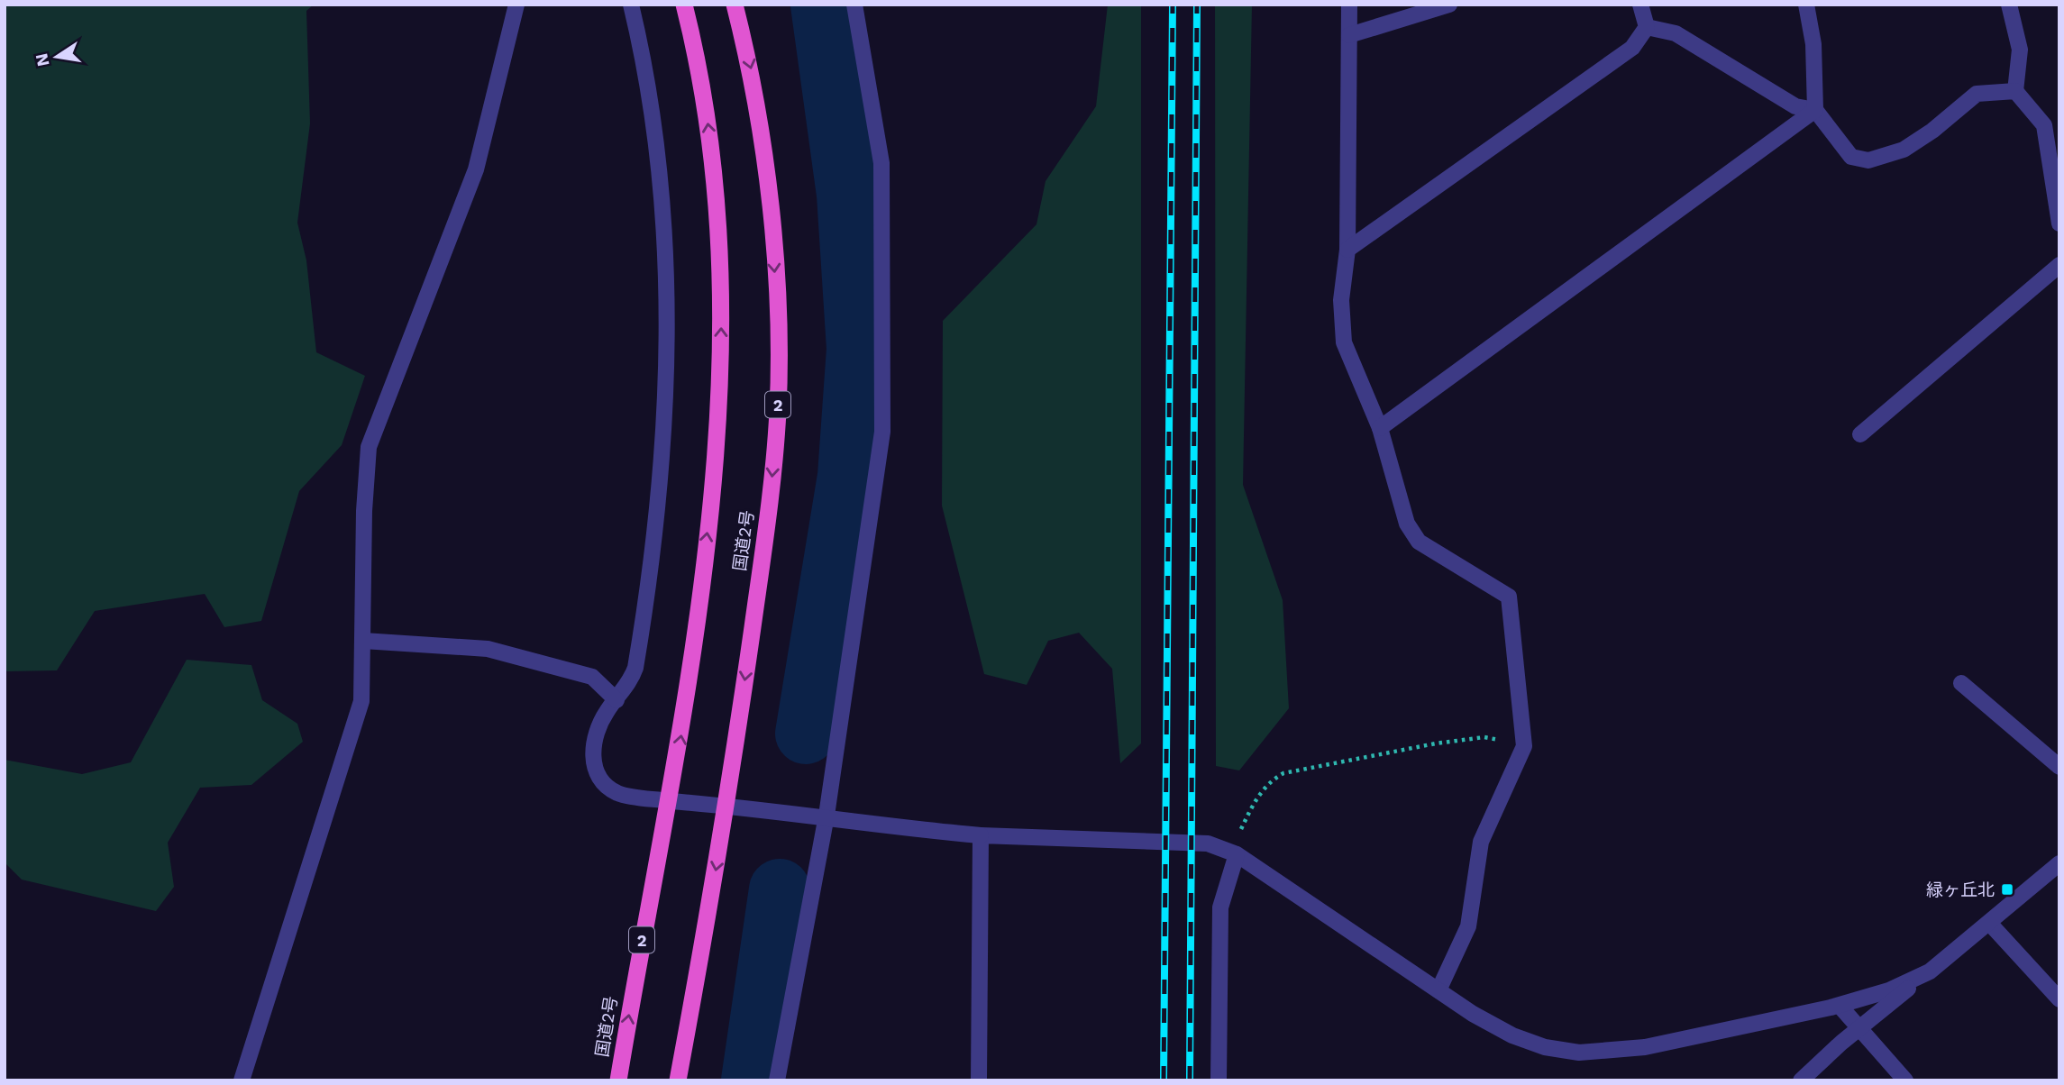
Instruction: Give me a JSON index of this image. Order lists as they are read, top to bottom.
{
  "streets": {
    "highway": ["2", "国道2号"]
  },
  "places": {
    "transit": ["緑ヶ丘北"]
  },
  "north": "left"
}
